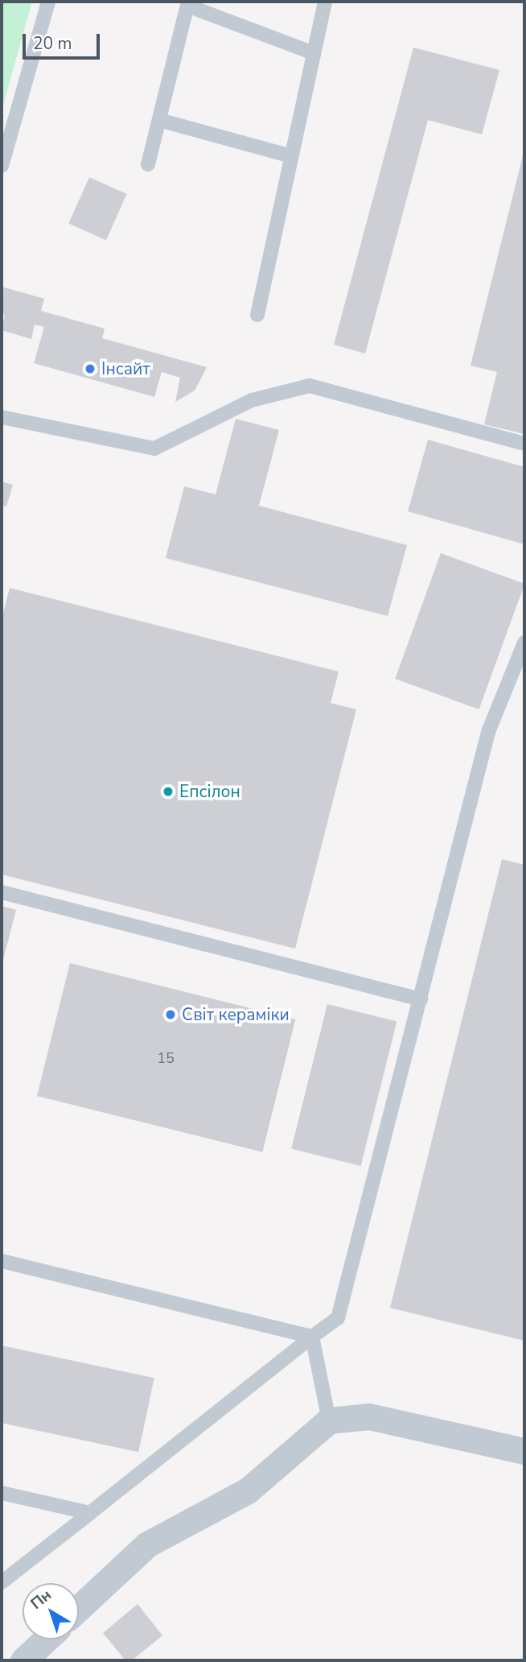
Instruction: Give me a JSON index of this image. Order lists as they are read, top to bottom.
{
  "places": ["Інсайт", "Епсілон", "Світ кераміки"],
  "house_numbers": ["15"],
  "scale_bar": "20 m",
  "north": "top left"
}
